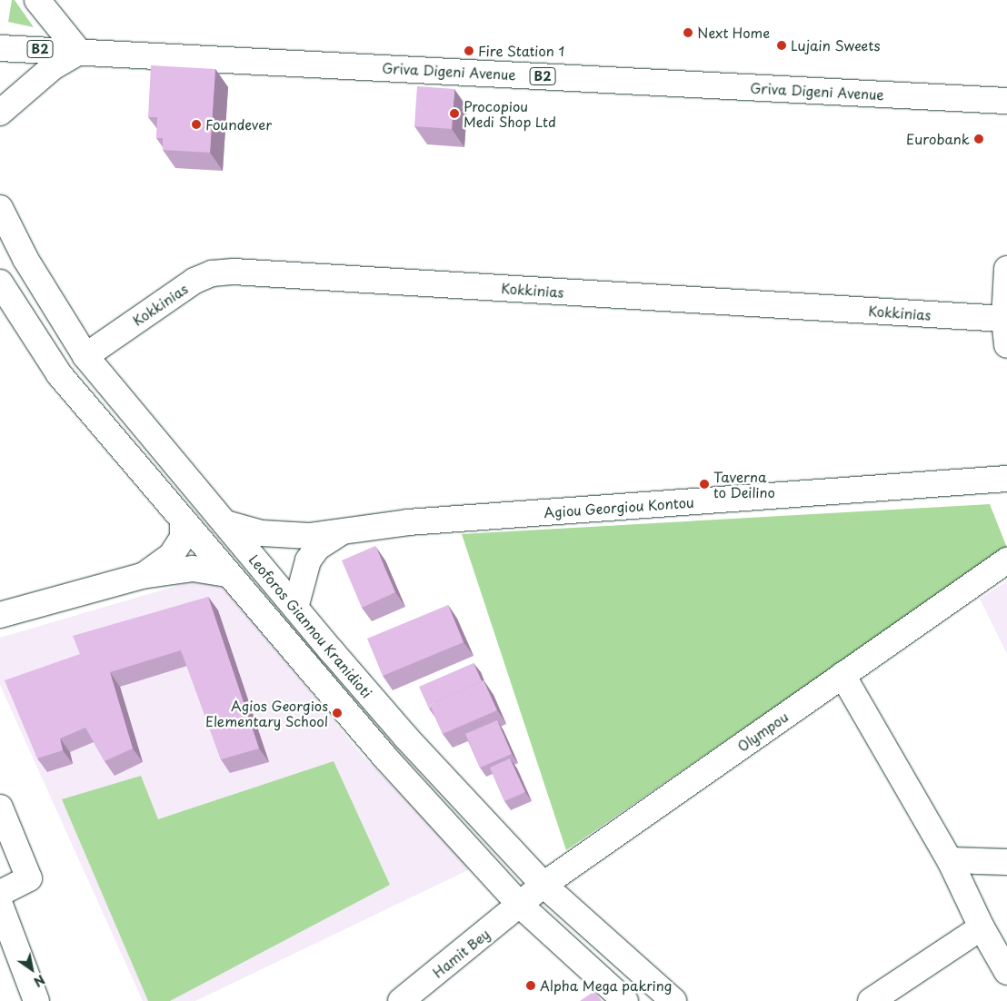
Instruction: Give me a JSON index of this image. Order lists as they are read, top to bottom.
{
  "streets": {
    "main road": [
      "B2",
      "Griva Digeni Avenue",
      "Kokkinias",
      "Agiou Georgiou Kontou",
      "Leoforos Giannou Kranidioti",
      "Olympou",
      "Hamit Bey"
    ]
  },
  "crossings": [
    ["Kokkinias", "Leoforos Giannou Kranidioti"],
    ["Agiou Georgiou Kontou", "Leoforos Giannou Kranidioti"],
    ["Leoforos Giannou Kranidioti", "Olympou"],
    ["Leoforos Giannou Kranidioti", "Hamit Bey"],
    ["Olympou", "Hamit Bey"]
  ],
  "places": [
    "Next Home",
    "Lujain Sweets",
    "Fire Station 1",
    "Procopiou Medi Shop Ltd",
    "Foundever",
    "Eurobank",
    "Taverna to Deilino",
    "Agios Georgios Elementary School",
    "Alpha Mega pakring"
  ],
  "north": "bottom right"
}
